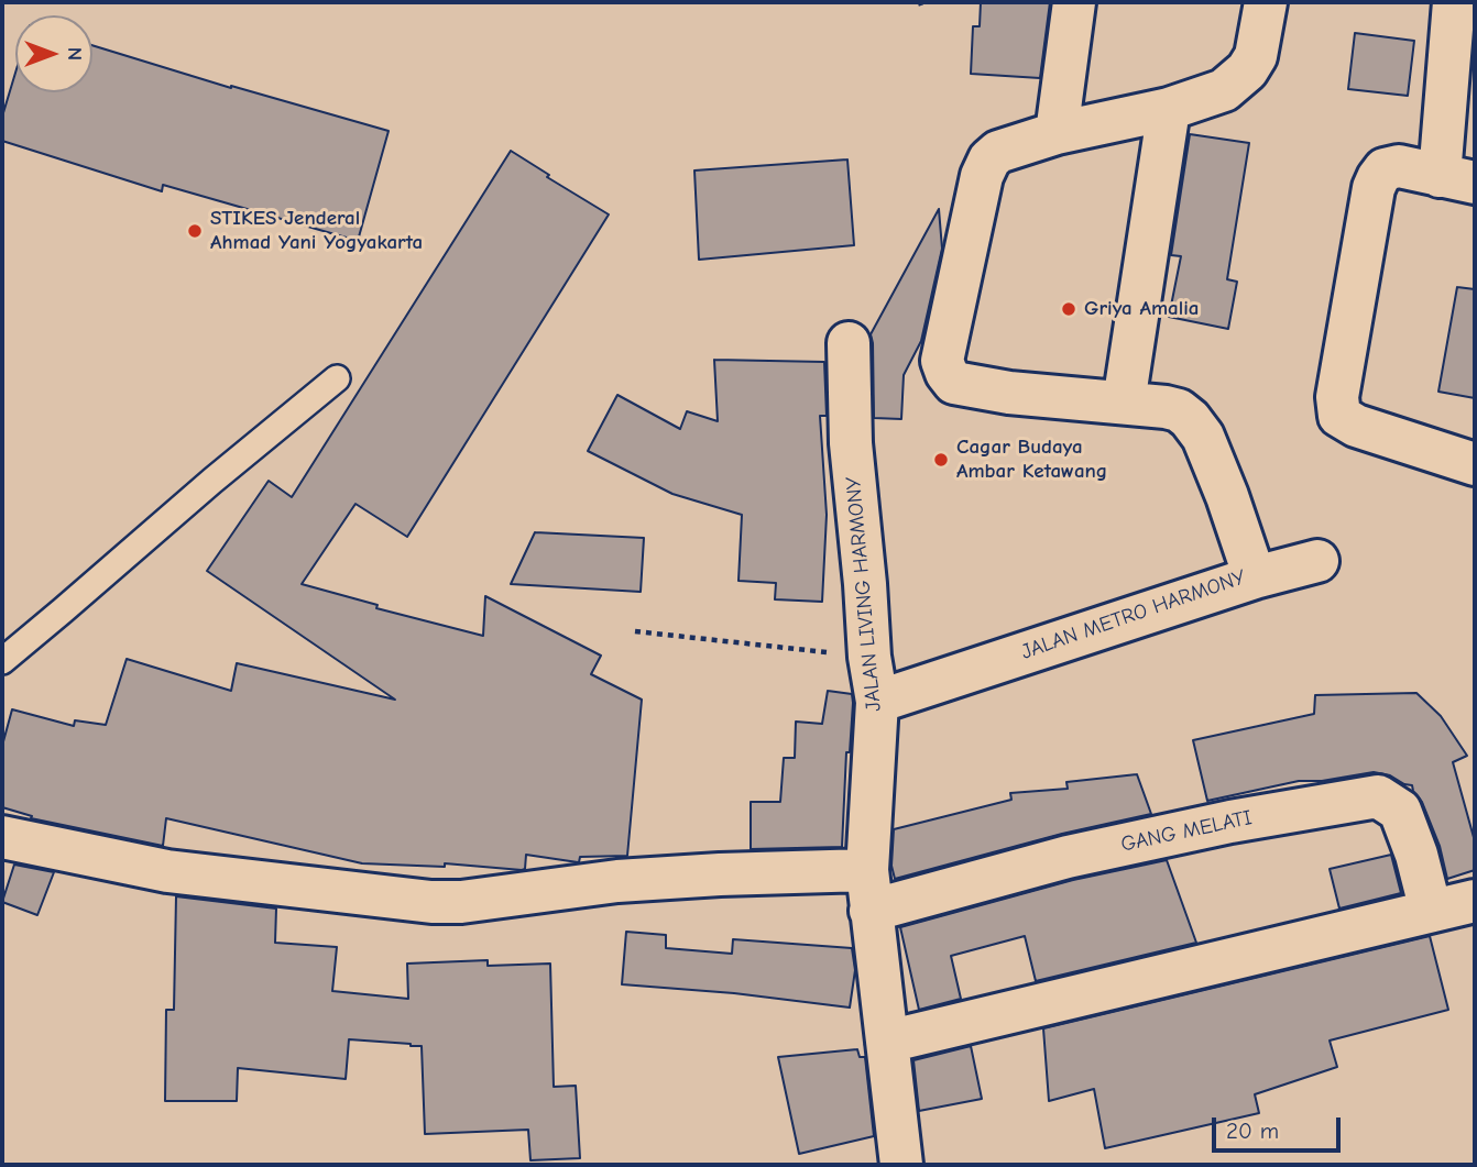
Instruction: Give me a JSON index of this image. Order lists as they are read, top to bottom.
{
  "streets": {
    "street": ["JALAN LIVING HARMONY", "JALAN METRO HARMONY", "GANG MELATI"]
  },
  "crossings": [
    ["JALAN LIVING HARMONY", "JALAN METRO HARMONY"],
    ["JALAN LIVING HARMONY", "GANG MELATI"]
  ],
  "places": ["STIKES Jenderal Ahmad Yani Yogyakarta", "Griya Amalia", "Cagar Budaya Ambar Ketawang"],
  "scale_bar": "20 m",
  "north": "right"
}
